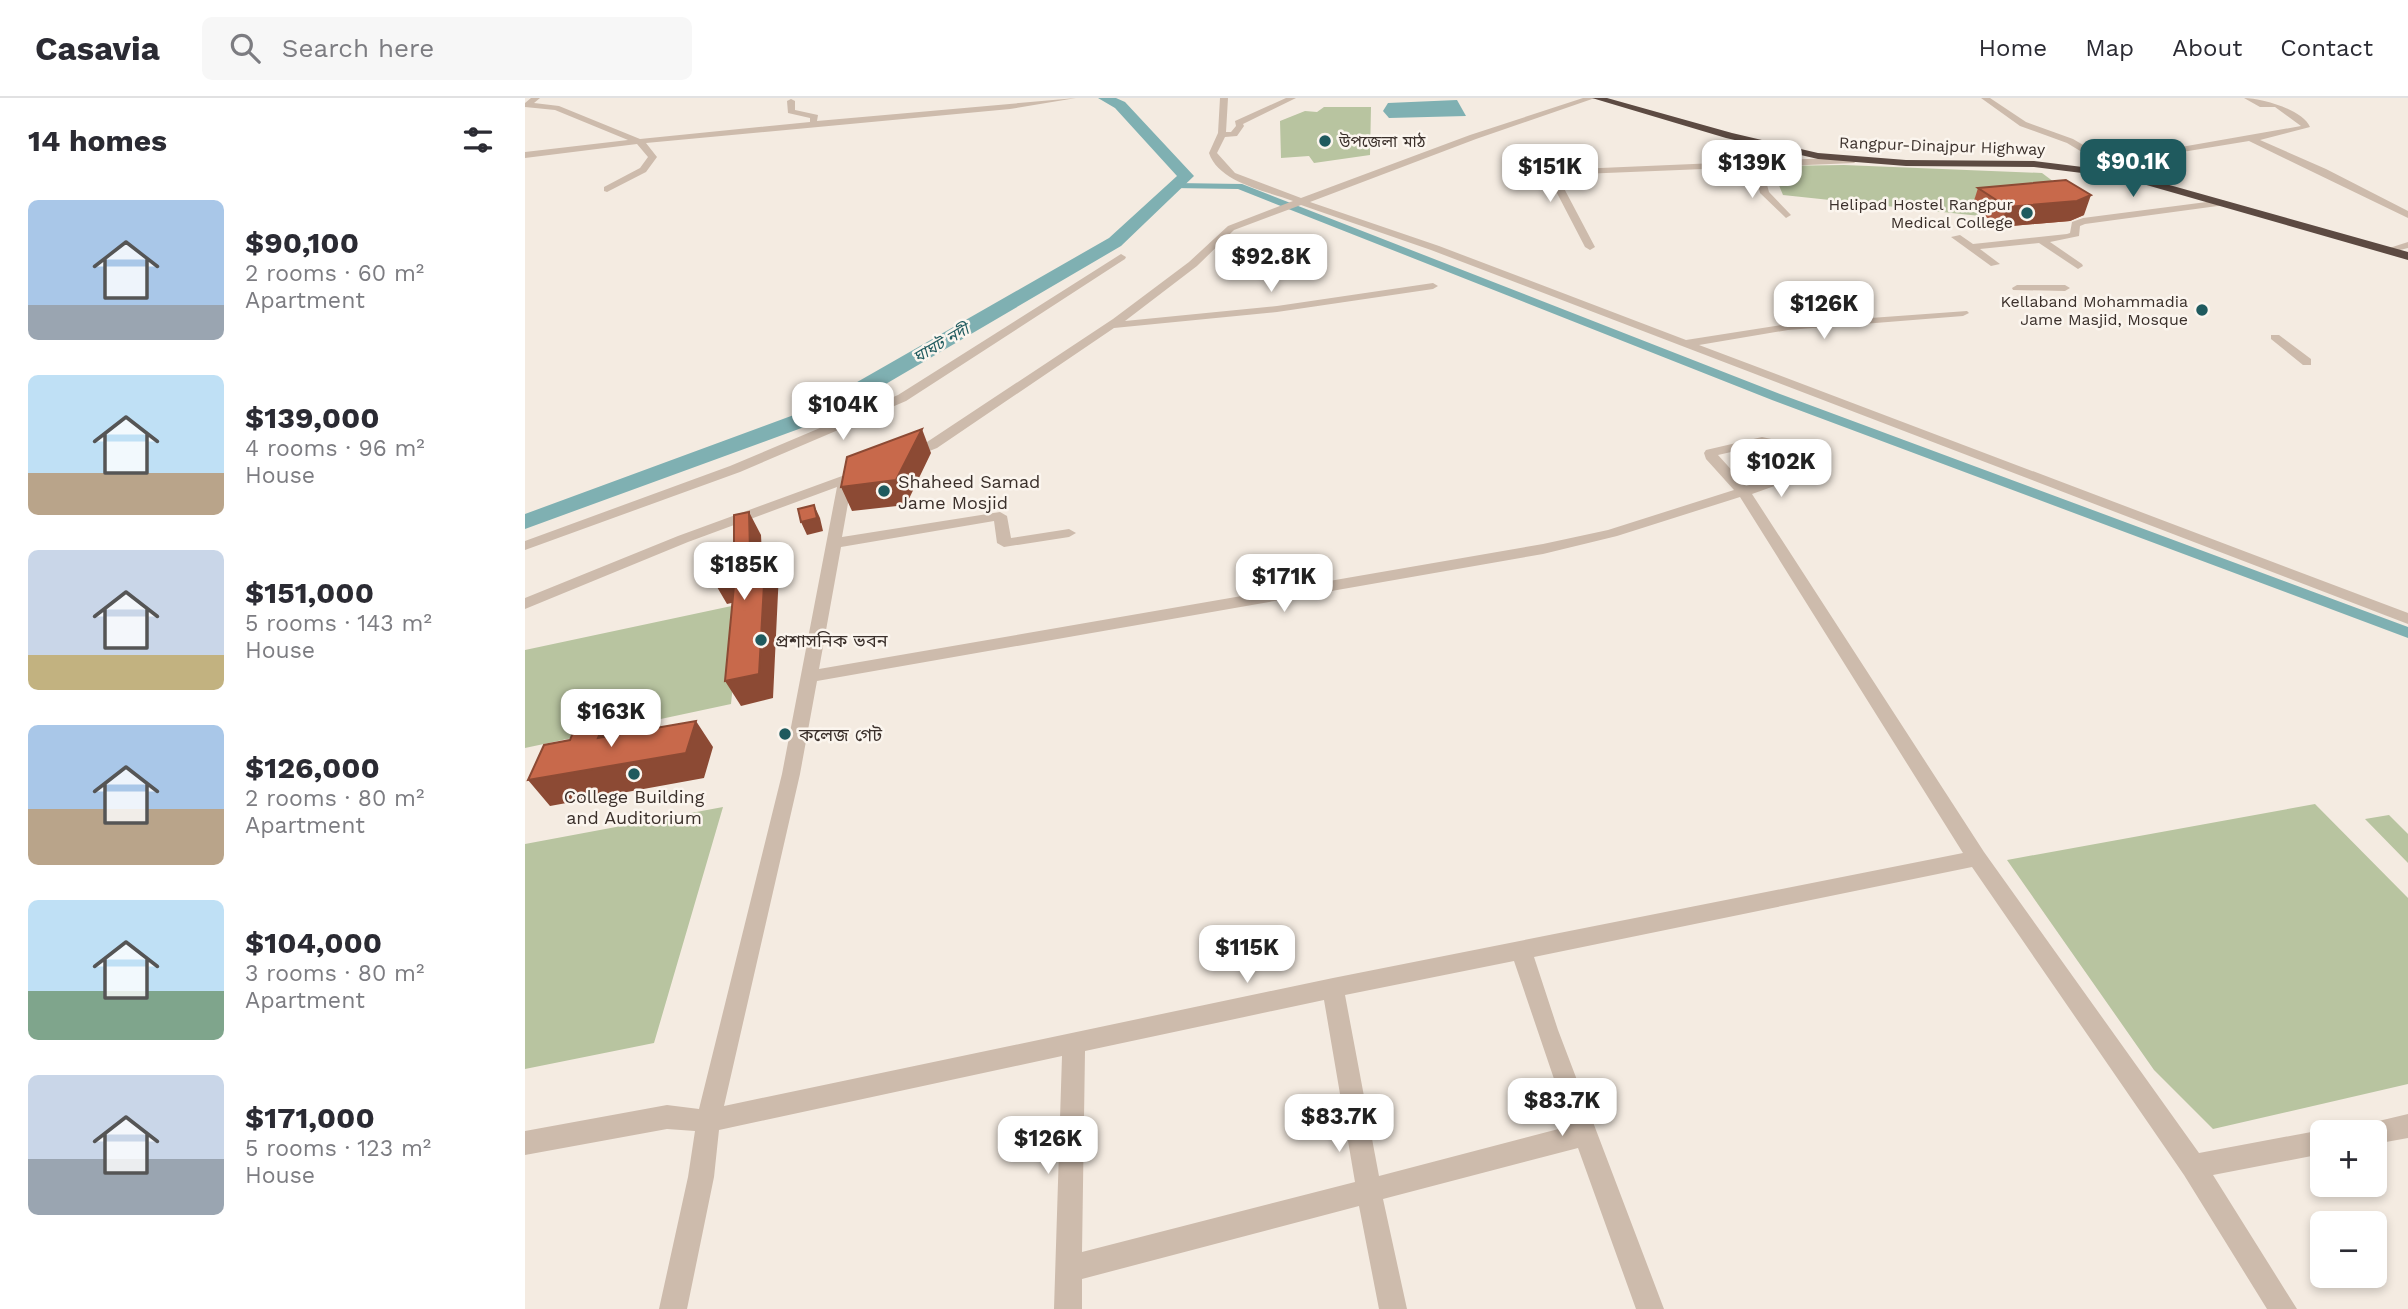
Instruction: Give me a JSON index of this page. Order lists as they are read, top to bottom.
{
  "streets": {
    "highway": ["Rangpur-Dinajpur Highway"]
  },
  "water": ["ঘাঘট নদী"],
  "places": [
    "উপজেলা মাঠ",
    "Helipad Hostel Rangpur Medical College",
    "Kellaband Mohammadia Jame Masjid, Mosque",
    "Shaheed Samad Jame Mosjid",
    "প্রশাসনিক ভবন",
    "কলেজ গেট",
    "College Building and Auditorium"
  ],
  "page": {
    "header": "Casavia",
    "search": "Search here",
    "nav": [
      "Home",
      "Map",
      "About",
      "Contact"
    ],
    "heading": "14 homes",
    "price": [
      "$90.1K",
      "$139K",
      "$151K",
      "$92.8K",
      "$126K",
      "$104K",
      "$102K",
      "$185K",
      "$171K",
      "$163K",
      "$115K",
      "$83.7K",
      "$83.7K",
      "$126K"
    ],
    "list": [
      {
        "name": "$90,100",
        "note": "2 rooms · 60 m² · Apartment"
      },
      {
        "name": "$139,000",
        "note": "4 rooms · 96 m² · House"
      },
      {
        "name": "$151,000",
        "note": "5 rooms · 143 m² · House"
      },
      {
        "name": "$126,000",
        "note": "2 rooms · 80 m² · Apartment"
      },
      {
        "name": "$104,000",
        "note": "3 rooms · 80 m² · Apartment"
      },
      {
        "name": "$171,000",
        "note": "5 rooms · 123 m² · House"
      }
    ],
    "map_buttons": ["+", "−"]
  }
}
